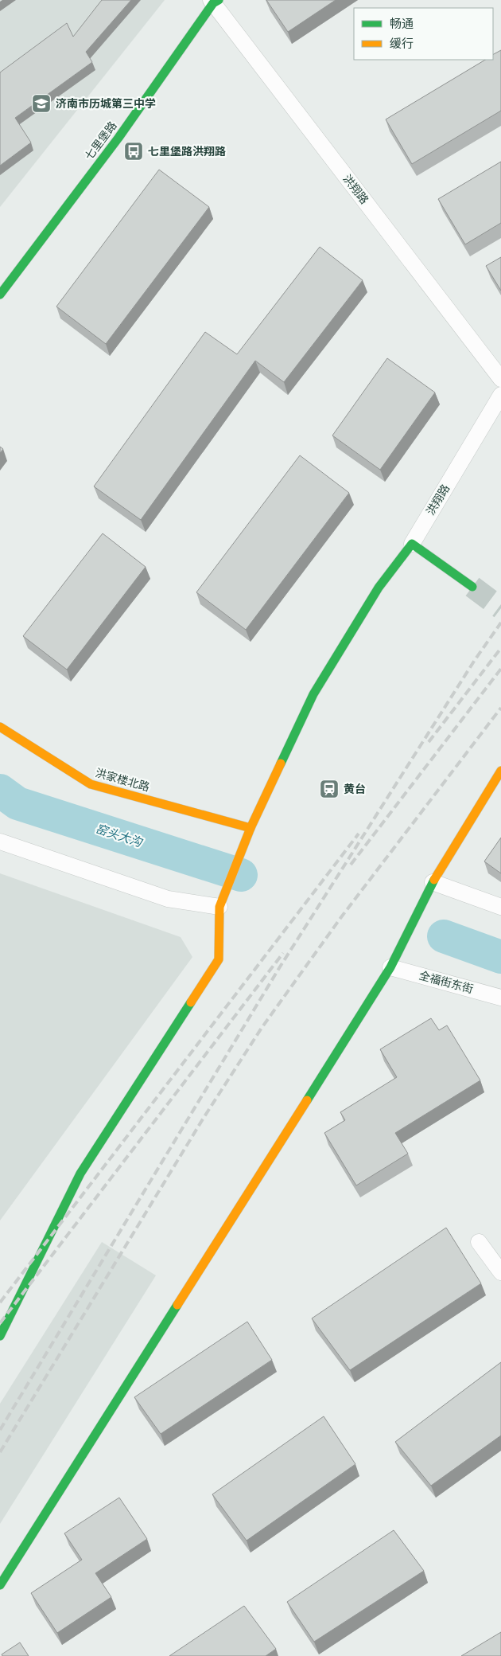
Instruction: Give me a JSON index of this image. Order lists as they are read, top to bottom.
{
  "streets": {
    "street": [
      "七里堡路",
      "洪翔路",
      "洪家楼北路",
      "全福街东街"
    ]
  },
  "crossings": [
    ["七里堡路", "洪翔路"]
  ],
  "water": ["窑头大沟"],
  "places": {
    "school or university": ["济南市历城第三中学"],
    "bus stop": ["七里堡路洪翔路"],
    "station": ["黄台"]
  },
  "legend": ["畅通", "缓行"]
}
